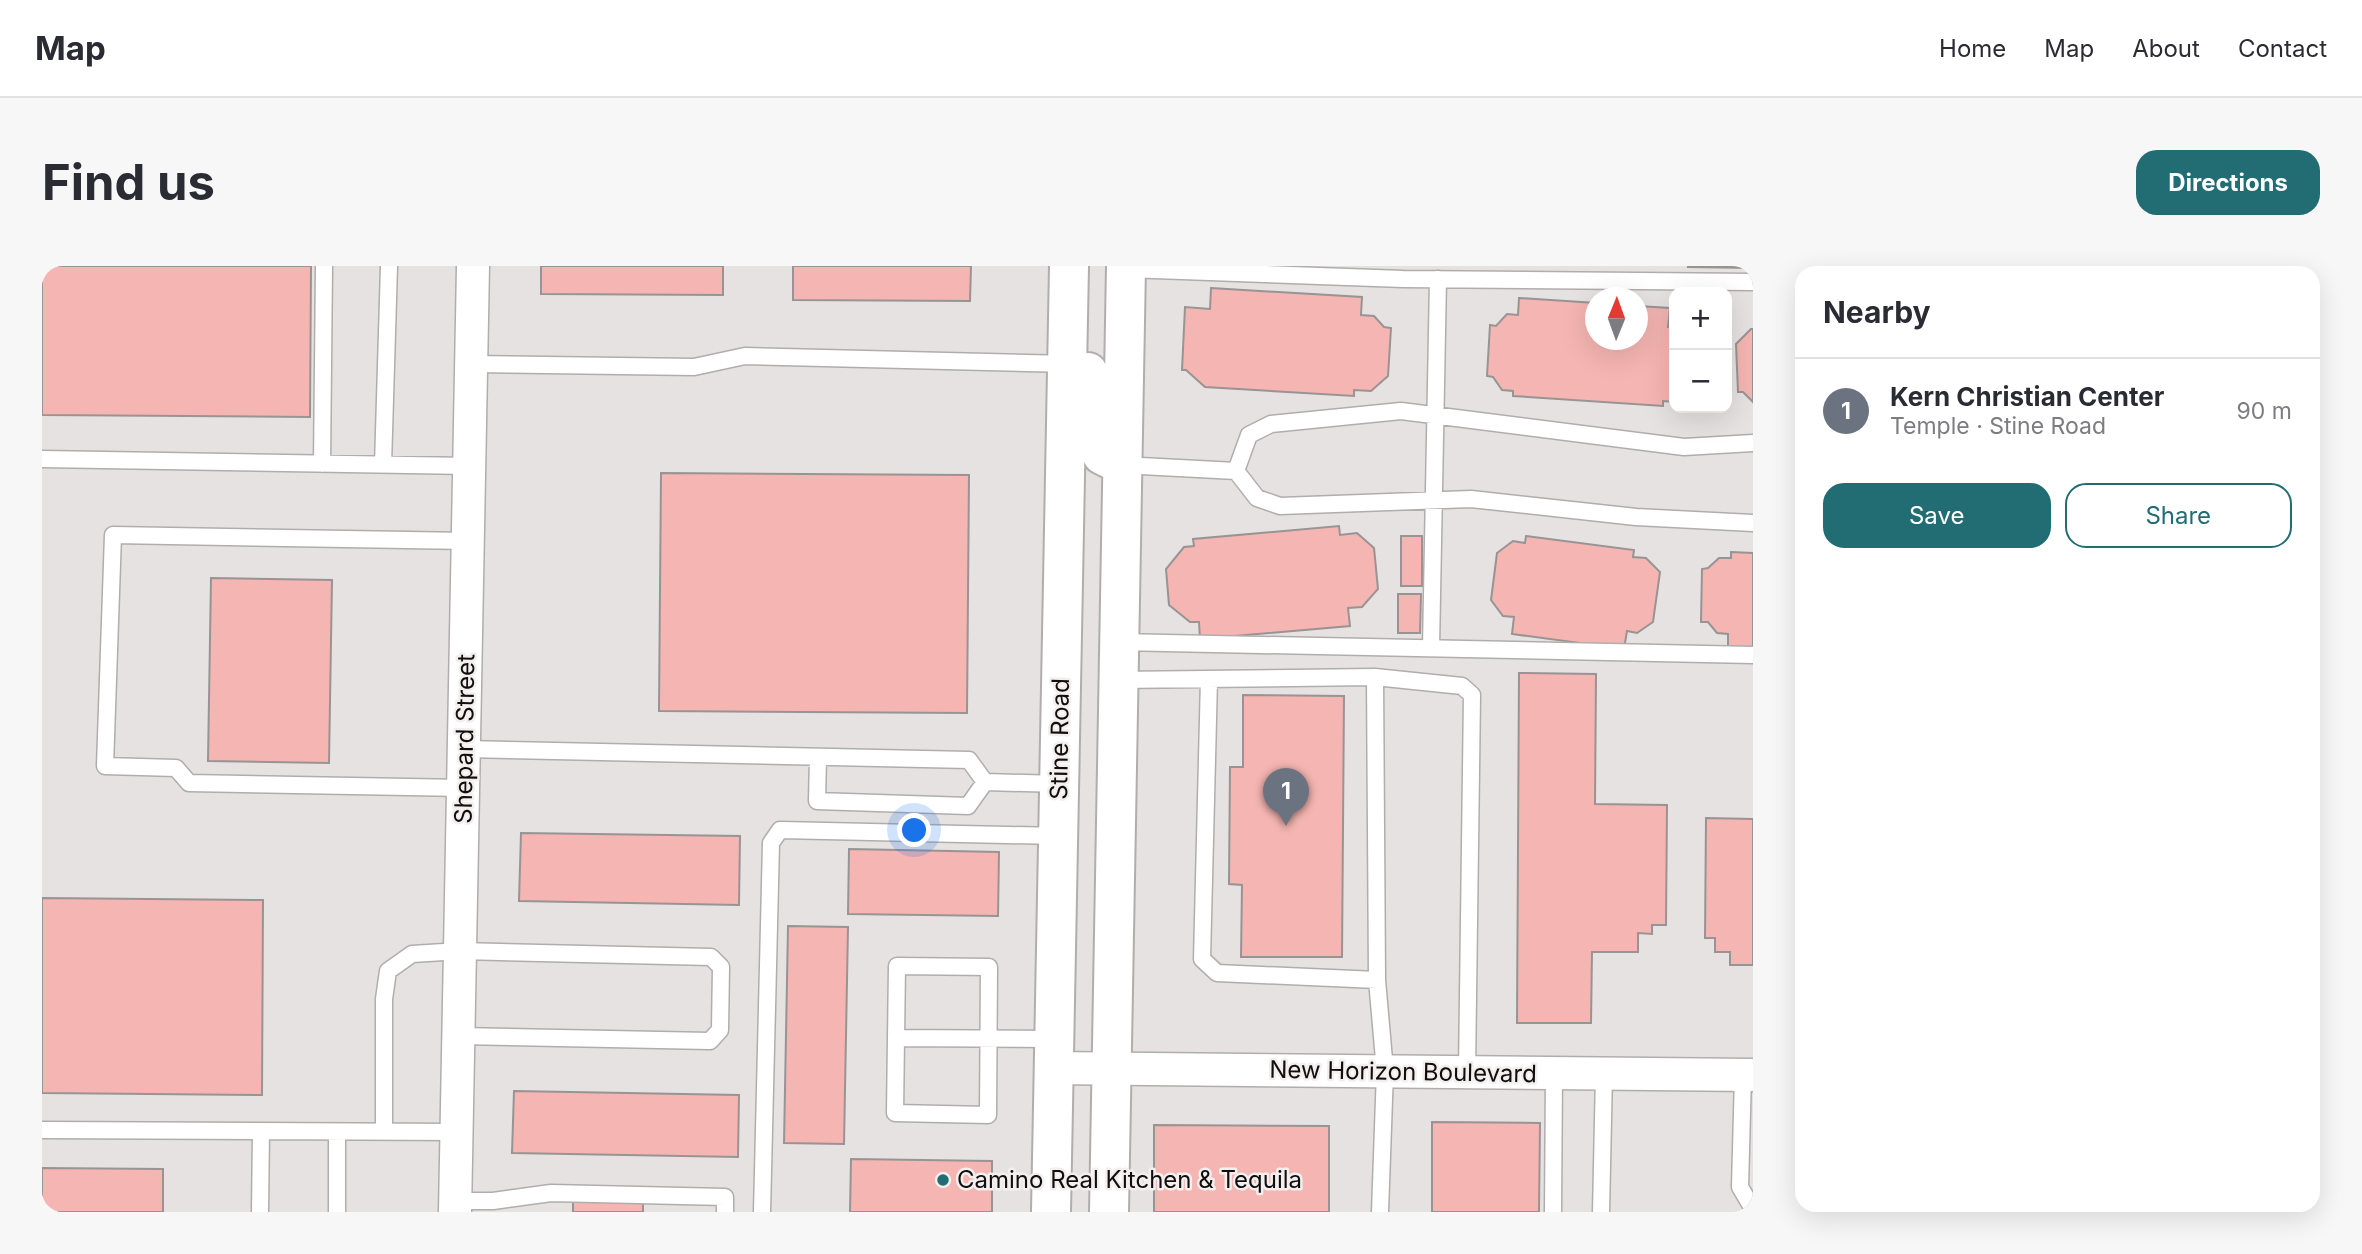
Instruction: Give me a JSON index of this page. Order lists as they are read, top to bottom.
{
  "streets": {
    "main road": ["Stine Road"],
    "street": ["Shepard Street", "New Horizon Boulevard"]
  },
  "crossings": [
    ["Stine Road", "New Horizon Boulevard"]
  ],
  "places": ["Camino Real Kitchen & Tequila"],
  "north": "top",
  "page": {
    "header": "Map",
    "nav": [
      "Home",
      "Map",
      "About",
      "Contact"
    ],
    "buttons": [
      "Directions",
      ["Save", "Share"]
    ],
    "title": "Find us",
    "heading": "Nearby",
    "map_buttons": ["+", "−"],
    "list": [
      {
        "mark": "1",
        "name": "Kern Christian Center",
        "note": "Temple · Stine Road",
        "value": "90 m"
      }
    ],
    "pins": "1"
  }
}
